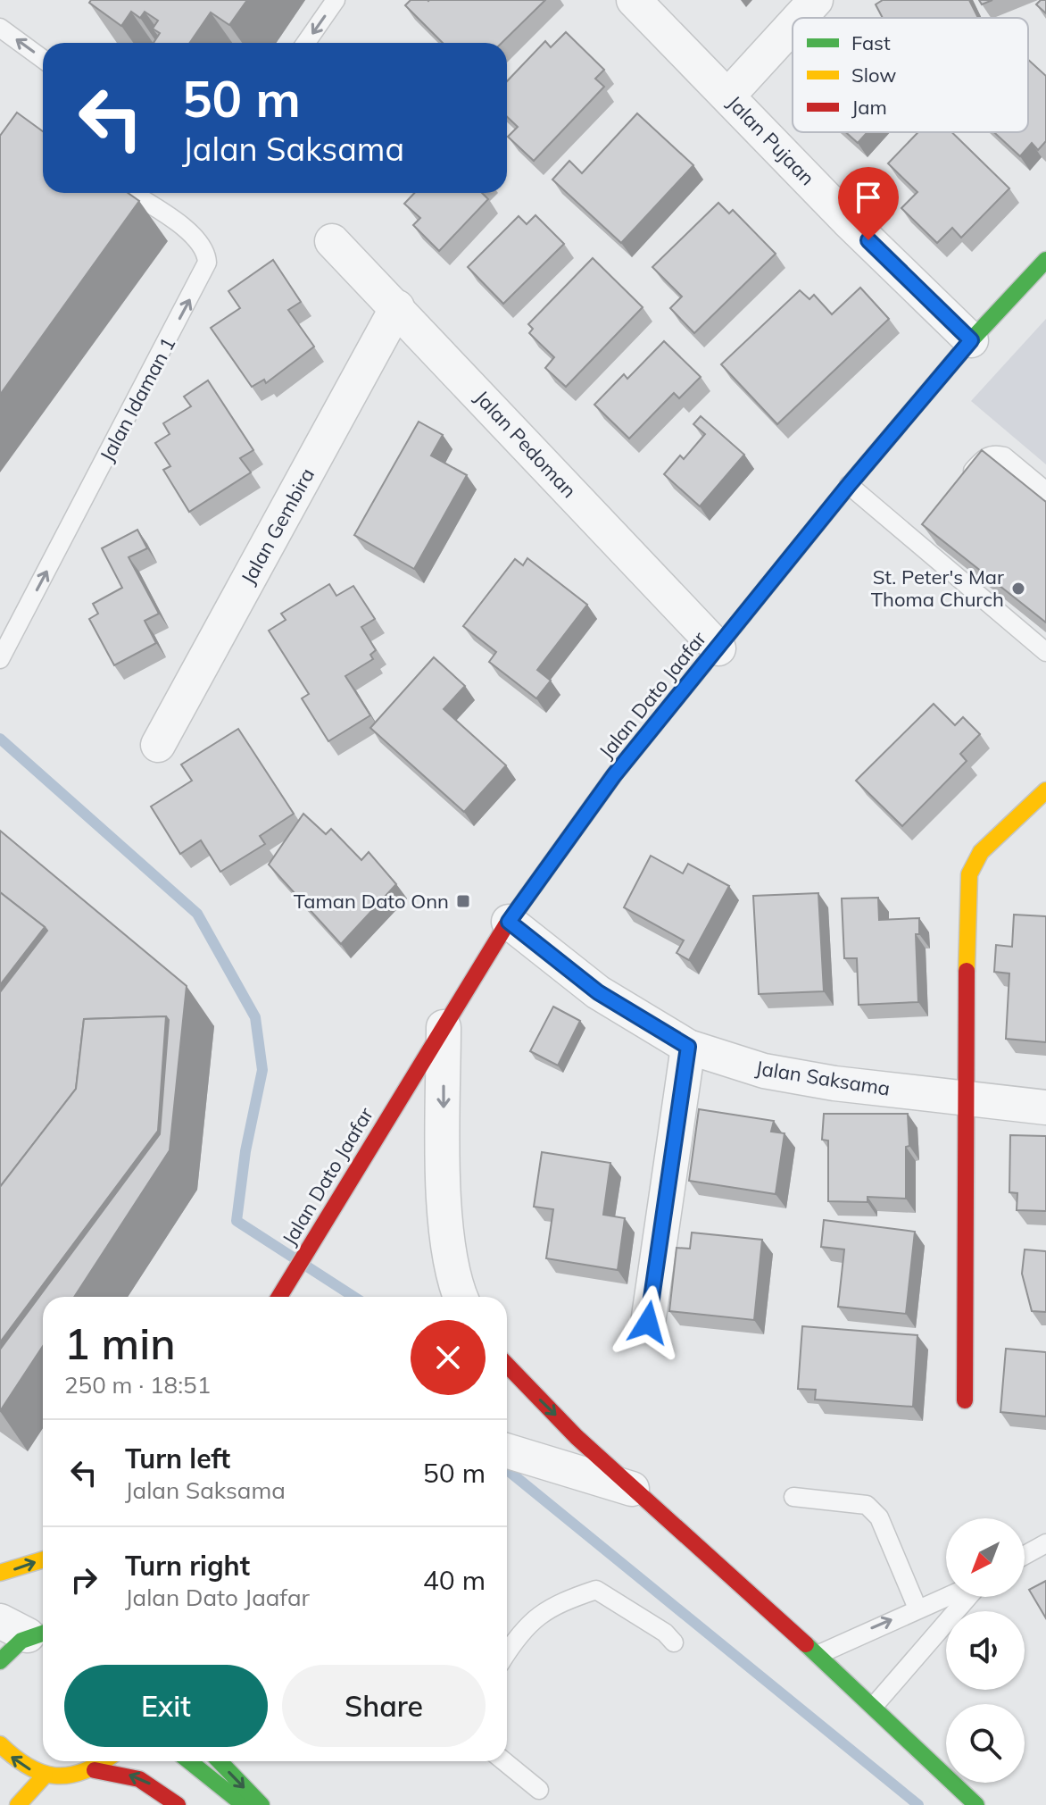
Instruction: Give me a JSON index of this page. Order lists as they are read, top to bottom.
{
  "streets": {
    "main road": ["Jalan Dato Jaafar"],
    "street": [
      "Jalan Pujaan",
      "Jalan Pedoman",
      "Jalan Gembira",
      "Jalan Saksama"
    ],
    "lane": ["Jalan Idaman 1"]
  },
  "crossings": [
    ["Jalan Pujaan", "Jalan Dato Jaafar"],
    ["Jalan Pedoman", "Jalan Gembira"],
    ["Jalan Pedoman", "Jalan Dato Jaafar"],
    ["Jalan Dato Jaafar", "Jalan Saksama"]
  ],
  "one_way": ["Jalan Idaman 1"],
  "places": {
    "other": ["St. Peter's Mar Thoma Church"],
    "transit": ["Taman Dato Onn"]
  },
  "legend": ["Fast", "Slow", "Jam"],
  "north": "bottom left",
  "page": {
    "turn": ["50 m", "Jalan Saksama"],
    "heading": ["1 min", "250 m · 18:51"],
    "list": [
      {
        "name": "Turn left",
        "note": "Jalan Saksama",
        "value": "50 m"
      },
      {
        "name": "Turn right",
        "note": "Jalan Dato Jaafar",
        "value": "40 m"
      }
    ],
    "buttons": ["Exit", "Share"]
  }
}
